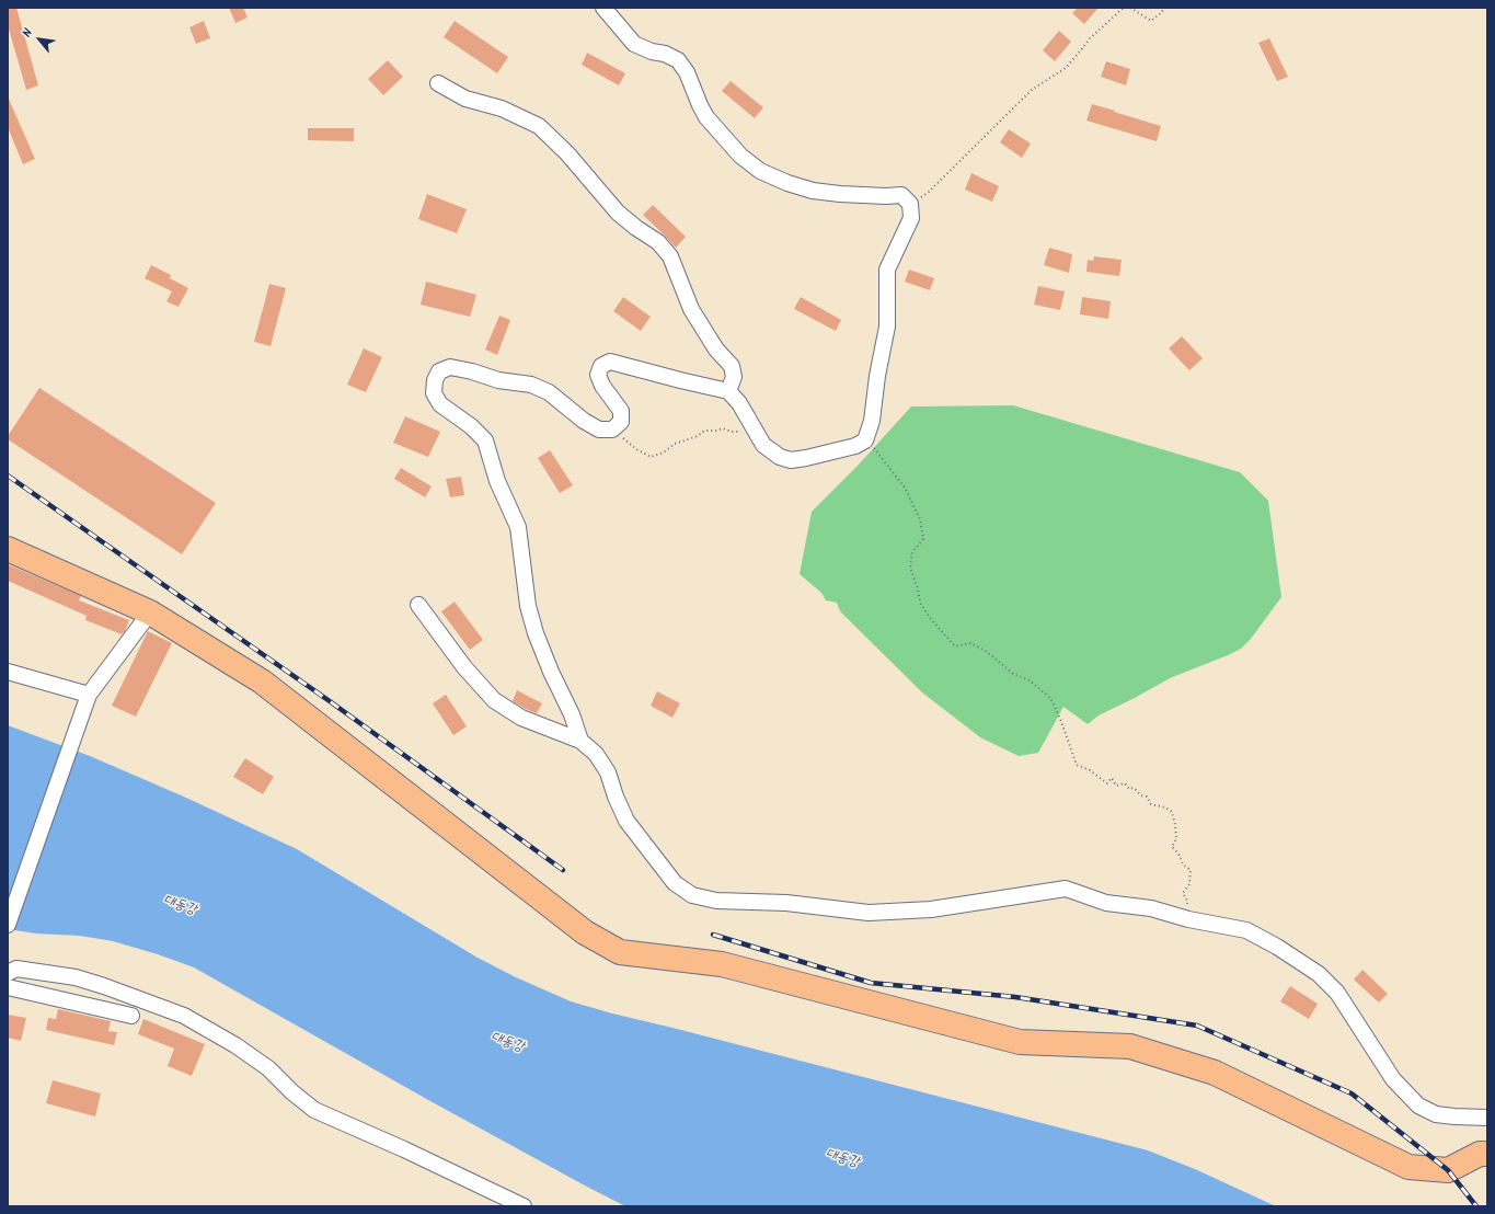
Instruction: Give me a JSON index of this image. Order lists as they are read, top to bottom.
{
  "water": ["대동강"],
  "north": "top left"
}
